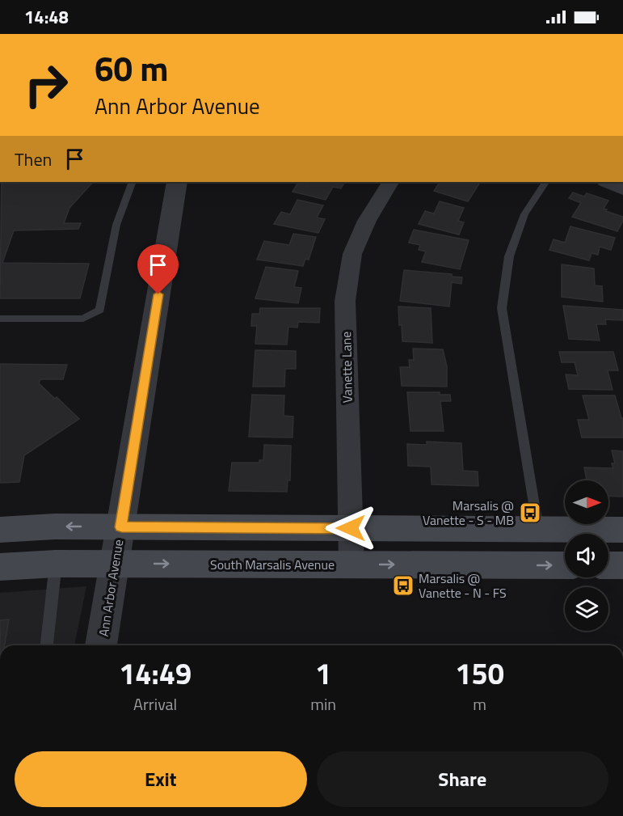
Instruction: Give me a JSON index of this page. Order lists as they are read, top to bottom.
{
  "streets": {
    "main road": ["South Marsalis Avenue"],
    "street": ["Vanette Lane", "Ann Arbor Avenue"]
  },
  "crossings": [
    ["Vanette Lane", "South Marsalis Avenue"],
    ["South Marsalis Avenue", "Ann Arbor Avenue"]
  ],
  "places": {
    "bus stop": ["Marsalis @ Vanette - S - MB", "Marsalis @ Vanette - N - FS"]
  },
  "north": "right",
  "page": {
    "status": "14:48",
    "turn": ["60 m", "Ann Arbor Avenue"],
    "then": "Then",
    "eta": [
      "14:49",
      "Arrival",
      "1",
      "min",
      "150",
      "m"
    ],
    "buttons": ["Exit", "Share"]
  }
}
